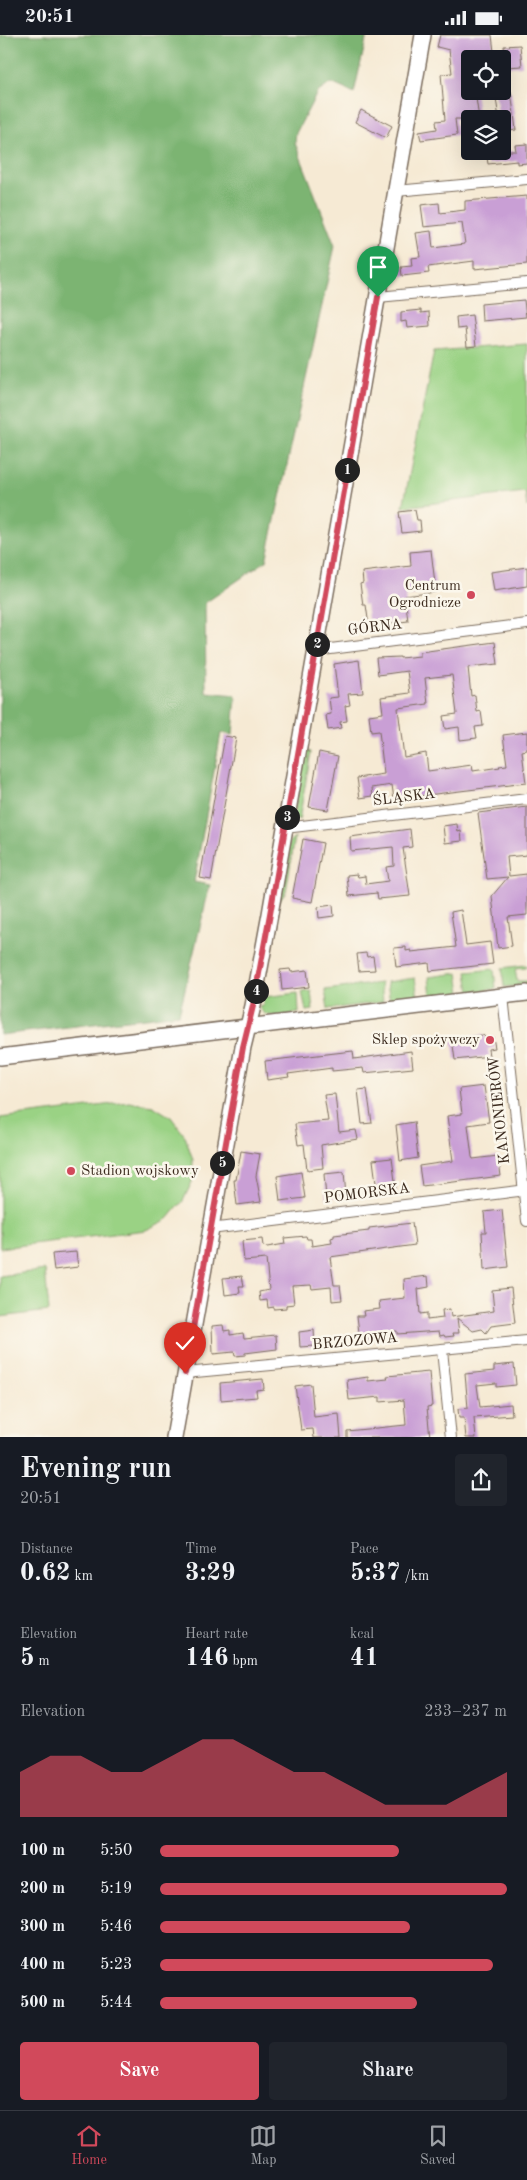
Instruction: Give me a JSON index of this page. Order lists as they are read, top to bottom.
{
  "streets": {
    "street": [
      "GÓRNA",
      "ŚLĄSKA",
      "KANONIERÓW",
      "POMORSKA",
      "BRZOZOWA"
    ]
  },
  "crossings": [
    ["KANONIERÓW", "POMORSKA"]
  ],
  "places": ["Centrum Ogrodnicze", "Sklep spożywczy", "Stadion wojskowy"],
  "page": {
    "status": "20:51",
    "pins": [
      "1",
      "2",
      "3",
      "4",
      "5"
    ],
    "heading": ["Evening run", "20:51"],
    "stats": [
      ["Distance", "0.62 km"],
      ["Time", "3:29"],
      ["Pace", "5:37 /km"],
      ["Elevation", "5 m"],
      ["Heart rate", "146 bpm"],
      ["kcal", "41"]
    ],
    "chart": ["Elevation", "233–237 m"],
    "list": [
      {
        "name": "100 m",
        "note": "5:50"
      },
      {
        "name": "200 m",
        "note": "5:19"
      },
      {
        "name": "300 m",
        "note": "5:46"
      },
      {
        "name": "400 m",
        "note": "5:23"
      },
      {
        "name": "500 m",
        "note": "5:44"
      }
    ],
    "buttons": ["Save", "Share"],
    "tabs": ["Home", "Map", "Saved"]
  }
}
